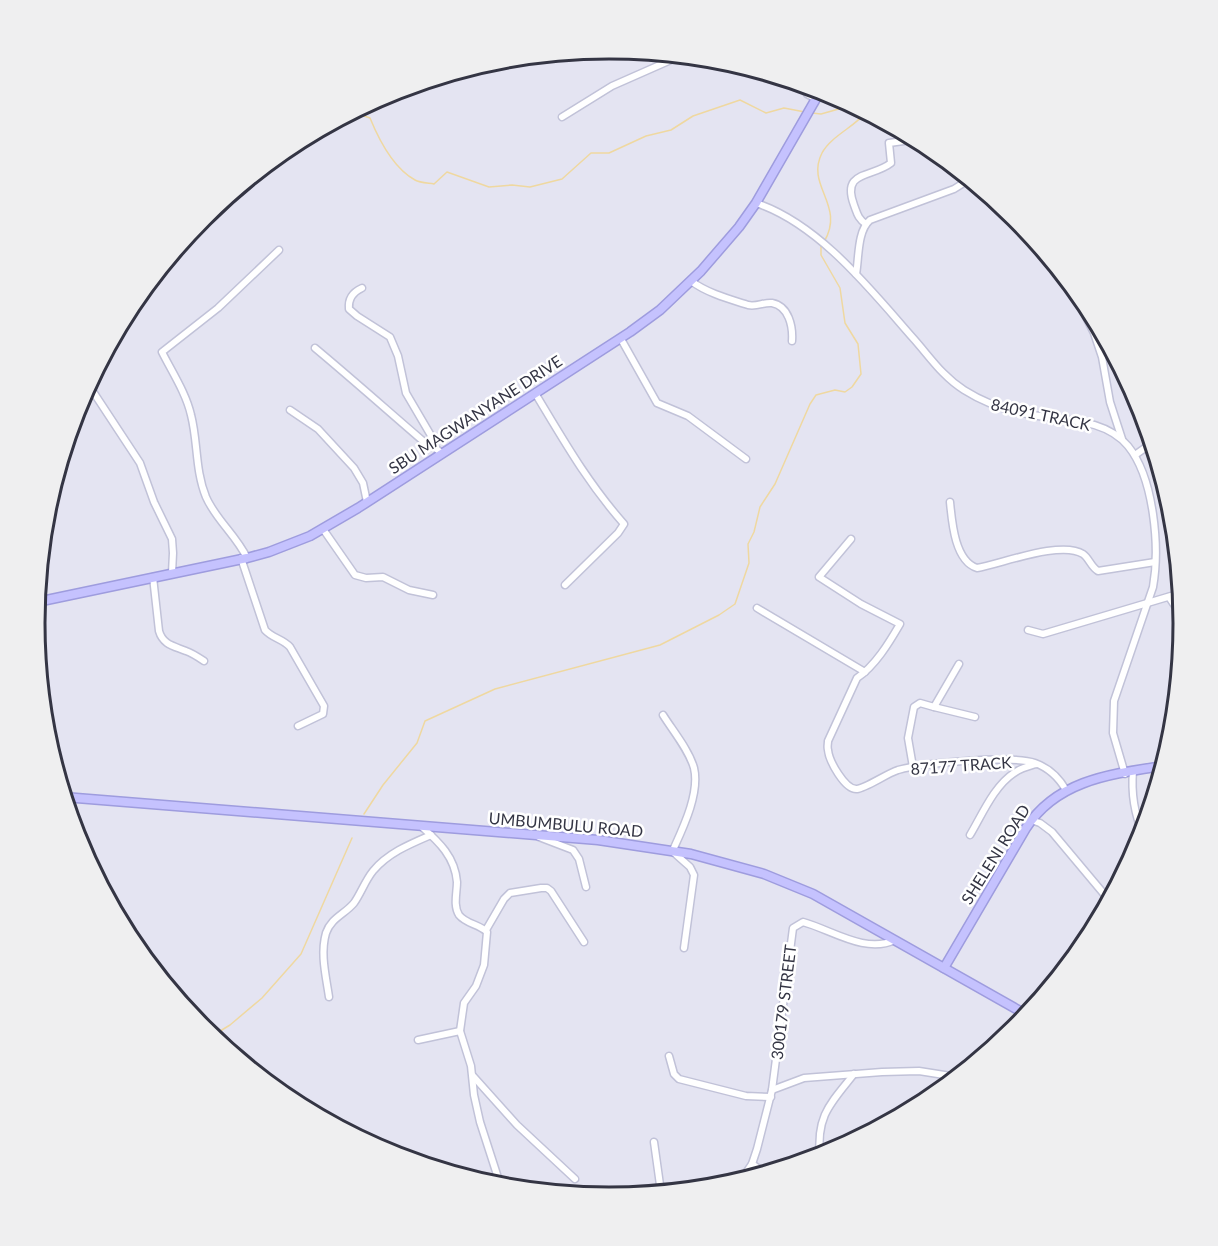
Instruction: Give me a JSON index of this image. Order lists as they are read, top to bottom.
{
  "streets": {
    "main road": ["SBU MAGWANYANE DRIVE", "UMBUMBULU ROAD", "SHELENI ROAD"],
    "street": ["84091 TRACK", "87177 TRACK", "300179 STREET"]
  },
  "crossings": [
    ["SBU MAGWANYANE DRIVE", "84091 TRACK"],
    ["84091 TRACK", "SHELENI ROAD"],
    ["87177 TRACK", "SHELENI ROAD"],
    ["UMBUMBULU ROAD", "SHELENI ROAD"],
    ["UMBUMBULU ROAD", "300179 STREET"]
  ]
}
